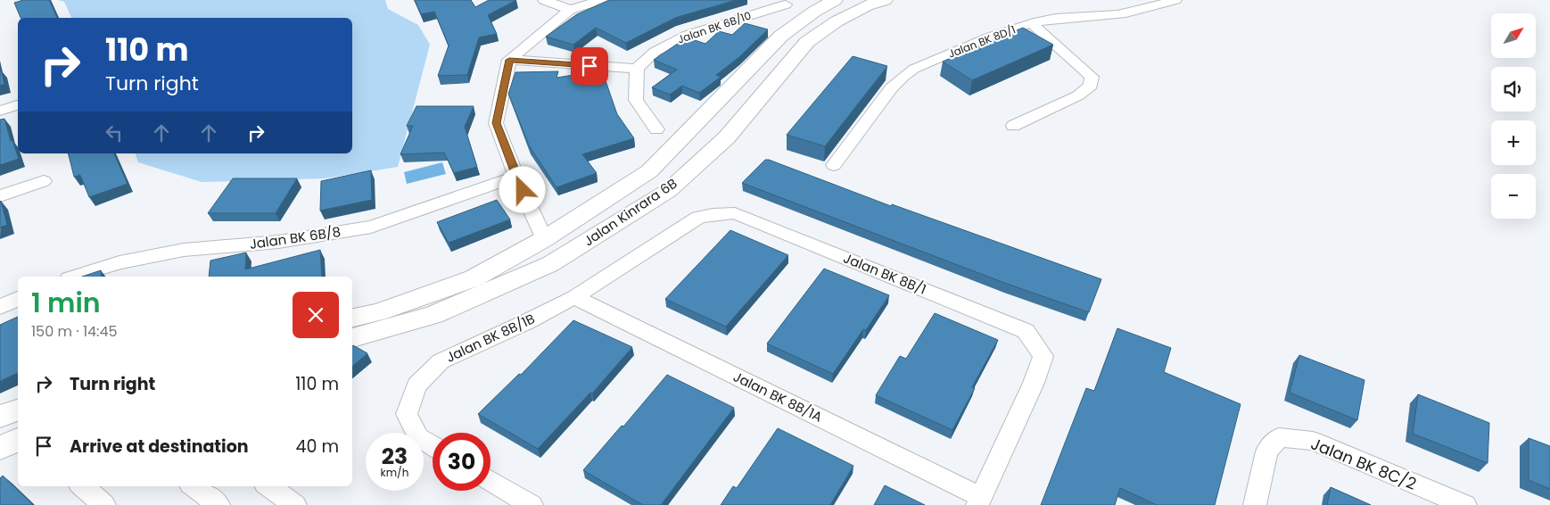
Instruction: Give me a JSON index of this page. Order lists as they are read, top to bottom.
{
  "streets": {
    "street": [
      "Jalan BK 6B/10",
      "Jalan BK 8D/1",
      "Jalan Kinrara 6B",
      "Jalan BK 6B/8",
      "Jalan BK 8B/1",
      "Jalan BK 8B/1B",
      "Jalan BK 8B/1A",
      "Jalan BK 8C/2"
    ]
  },
  "crossings": [
    ["Jalan BK 8B/1", "Jalan BK 8B/1B"],
    ["Jalan BK 8B/1", "Jalan BK 8B/1A"],
    ["Jalan BK 8B/1B", "Jalan BK 8B/1A"]
  ],
  "north": "top right",
  "page": {
    "map_buttons": ["+", "−"],
    "turn": ["110 m", "Turn right"],
    "heading": ["1 min", "150 m · 14:45"],
    "list": [
      {
        "name": "Turn right",
        "value": "110 m"
      },
      {
        "name": "Arrive at destination",
        "value": "40 m"
      }
    ],
    "speed": "23 km/h",
    "limit": "30"
  }
}
